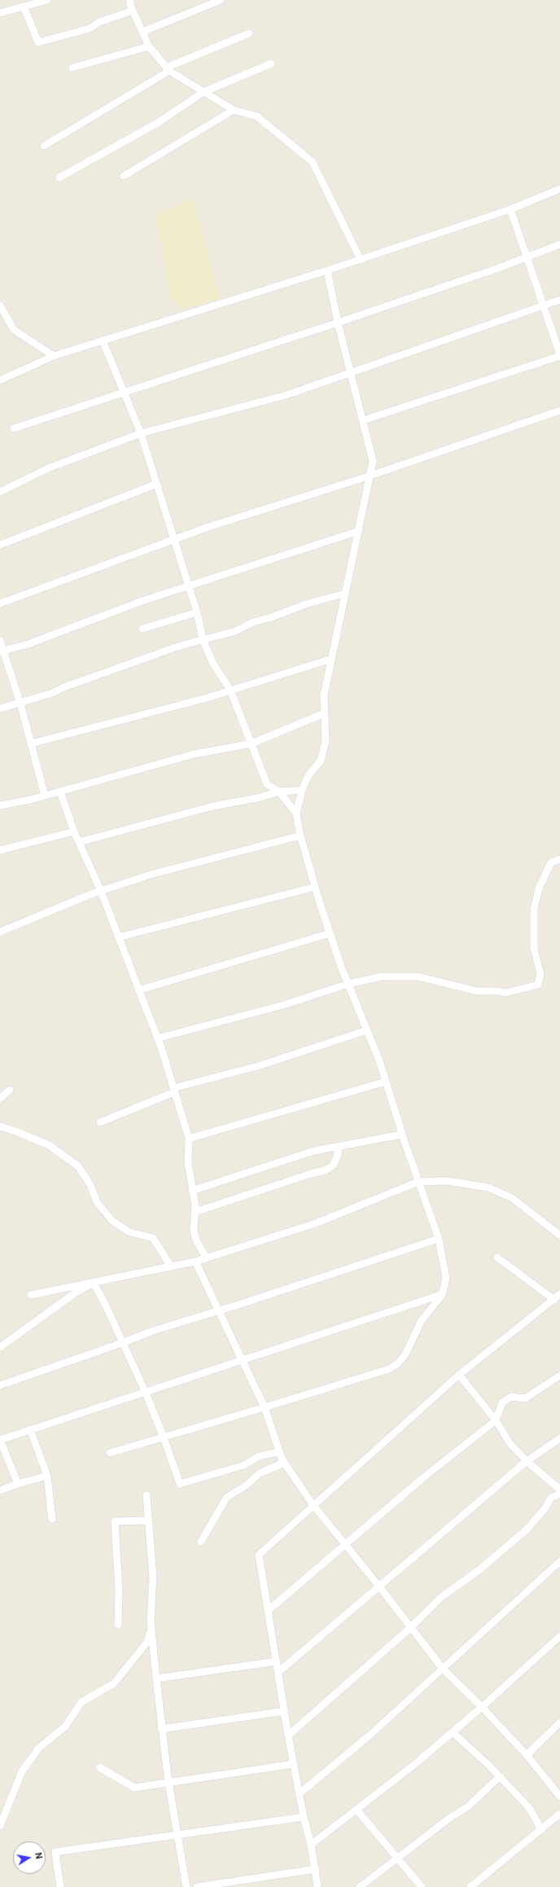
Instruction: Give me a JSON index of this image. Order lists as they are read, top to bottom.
{
  "north": "right"
}
